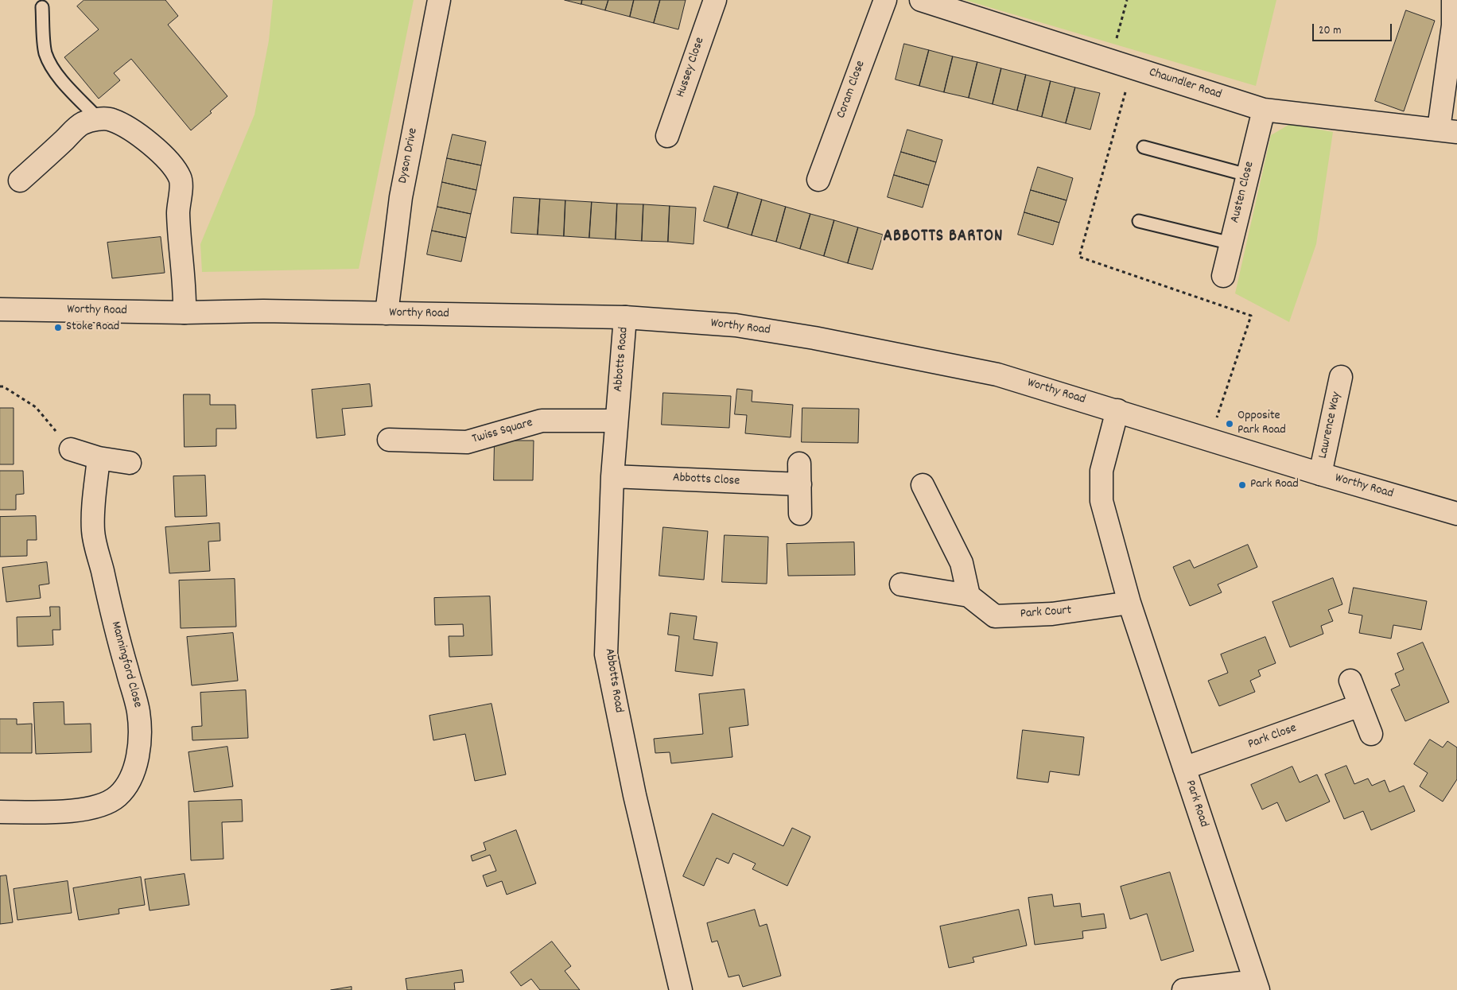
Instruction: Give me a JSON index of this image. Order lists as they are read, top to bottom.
{
  "streets": {
    "street": [
      "Hussey Close",
      "Chaundler Road",
      "Coram Close",
      "Dyson Drive",
      "Austen Close",
      "Worthy Road",
      "Abbotts Road",
      "Lawrence Way",
      "Twiss Square",
      "Abbotts Close",
      "Park Court",
      "Manningford Close",
      "Park Close",
      "Park Road"
    ]
  },
  "crossings": [
    ["Chaundler Road", "Austen Close"],
    ["Dyson Drive", "Worthy Road"],
    ["Worthy Road", "Abbotts Road"],
    ["Worthy Road", "Lawrence Way"],
    ["Worthy Road", "Park Road"],
    ["Abbotts Road", "Twiss Square"],
    ["Abbotts Road", "Abbotts Close"],
    ["Park Court", "Park Road"],
    ["Park Close", "Park Road"]
  ],
  "districts": ["ABBOTTS BARTON"],
  "places": ["Stoke Road", "Opposite Park Road", "Park Road"],
  "scale_bar": "20 m"
}
